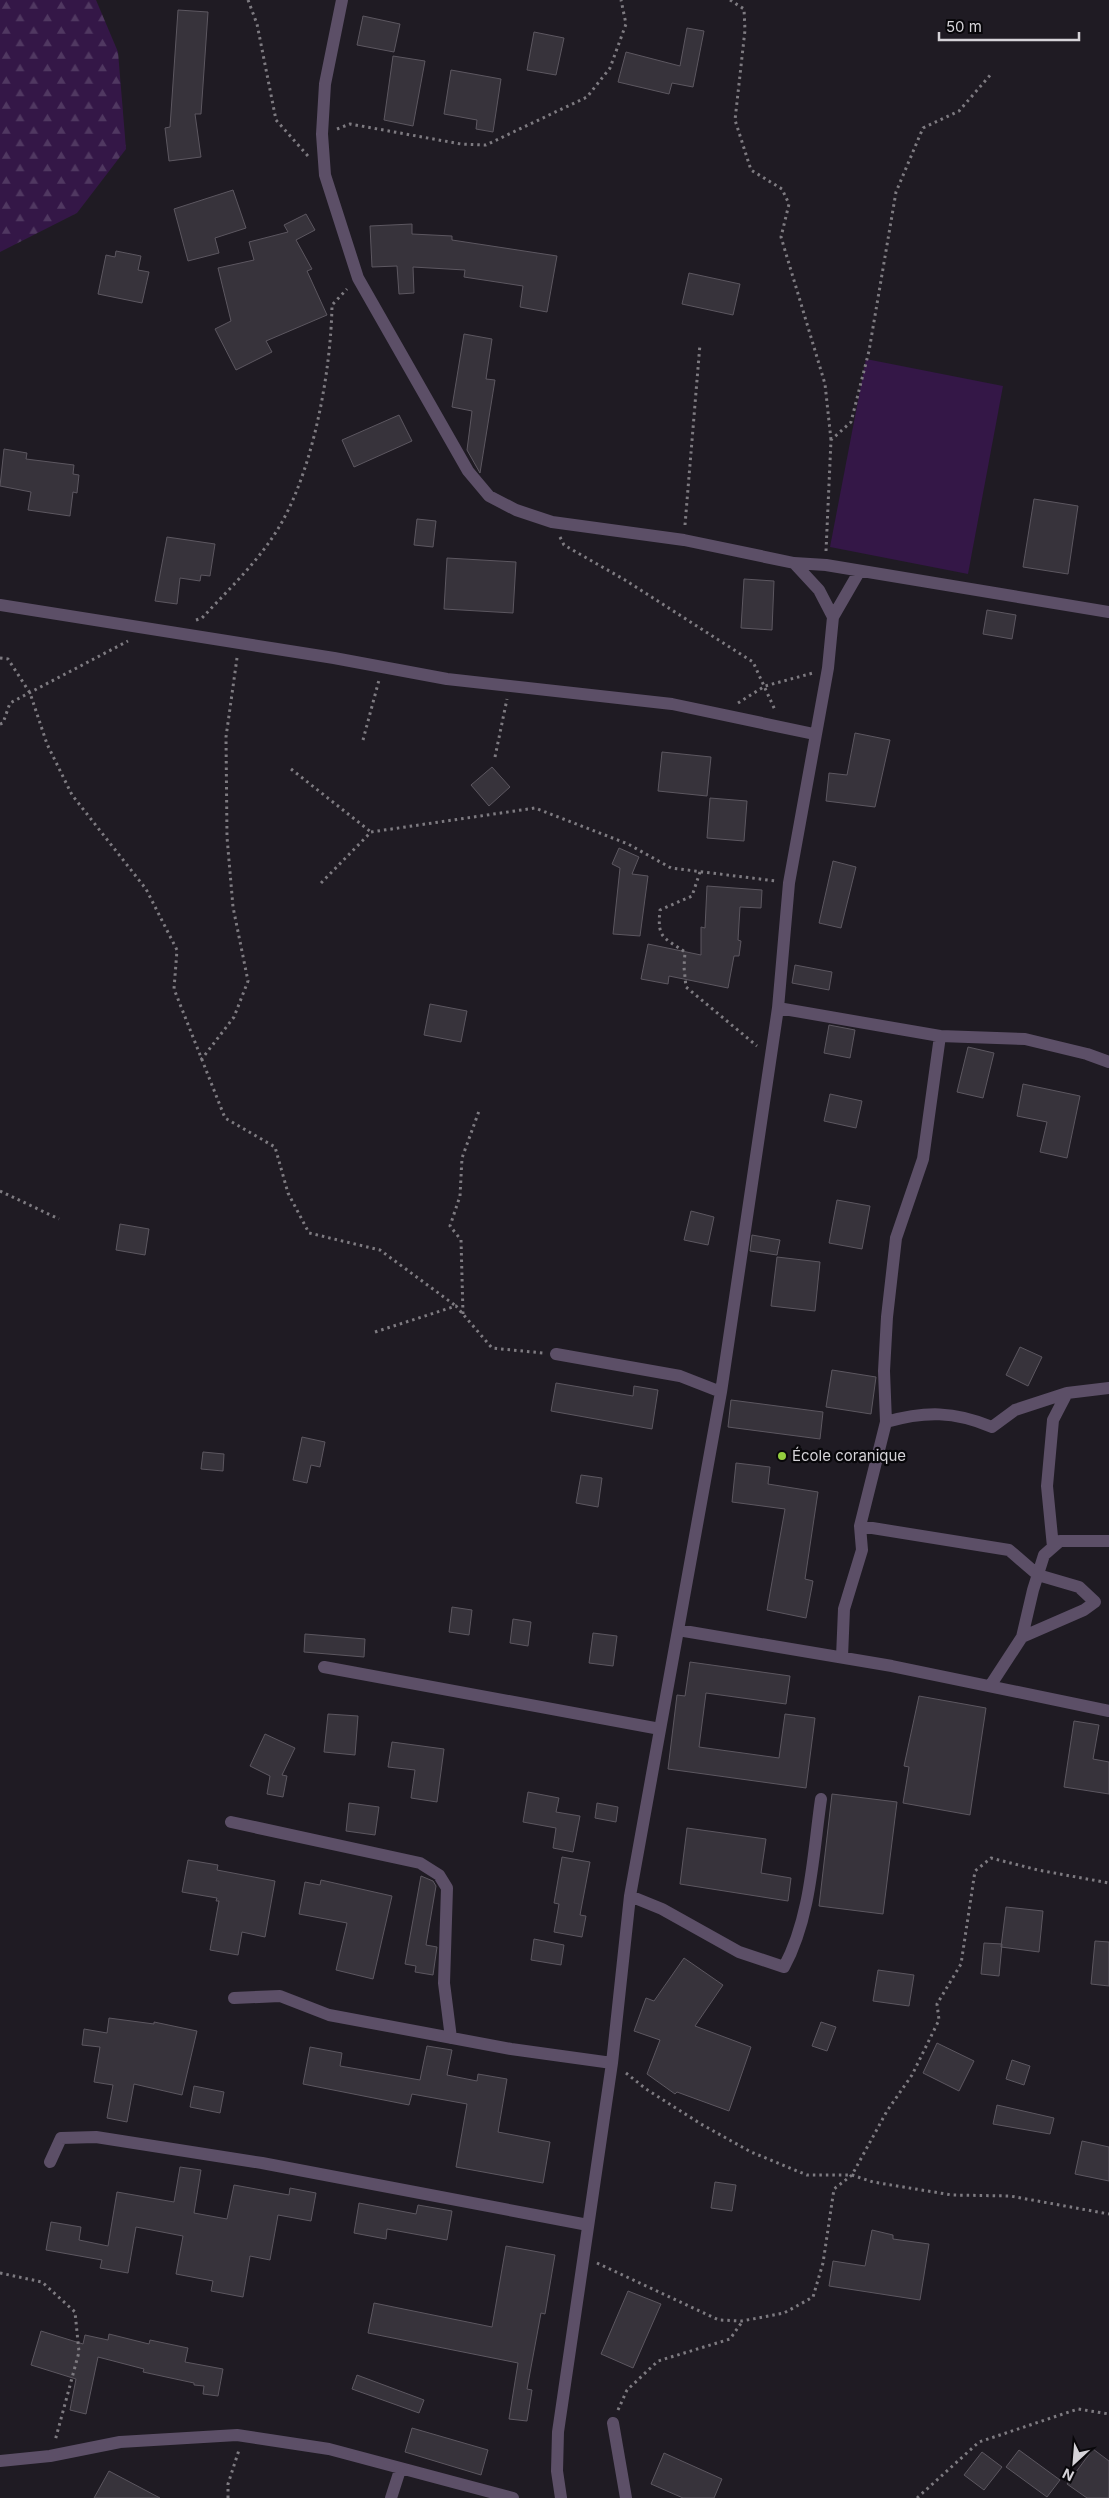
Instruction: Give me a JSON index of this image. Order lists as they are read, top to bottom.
{
  "places": ["École coranique"],
  "scale_bar": "50 m",
  "north": "bottom left"
}
